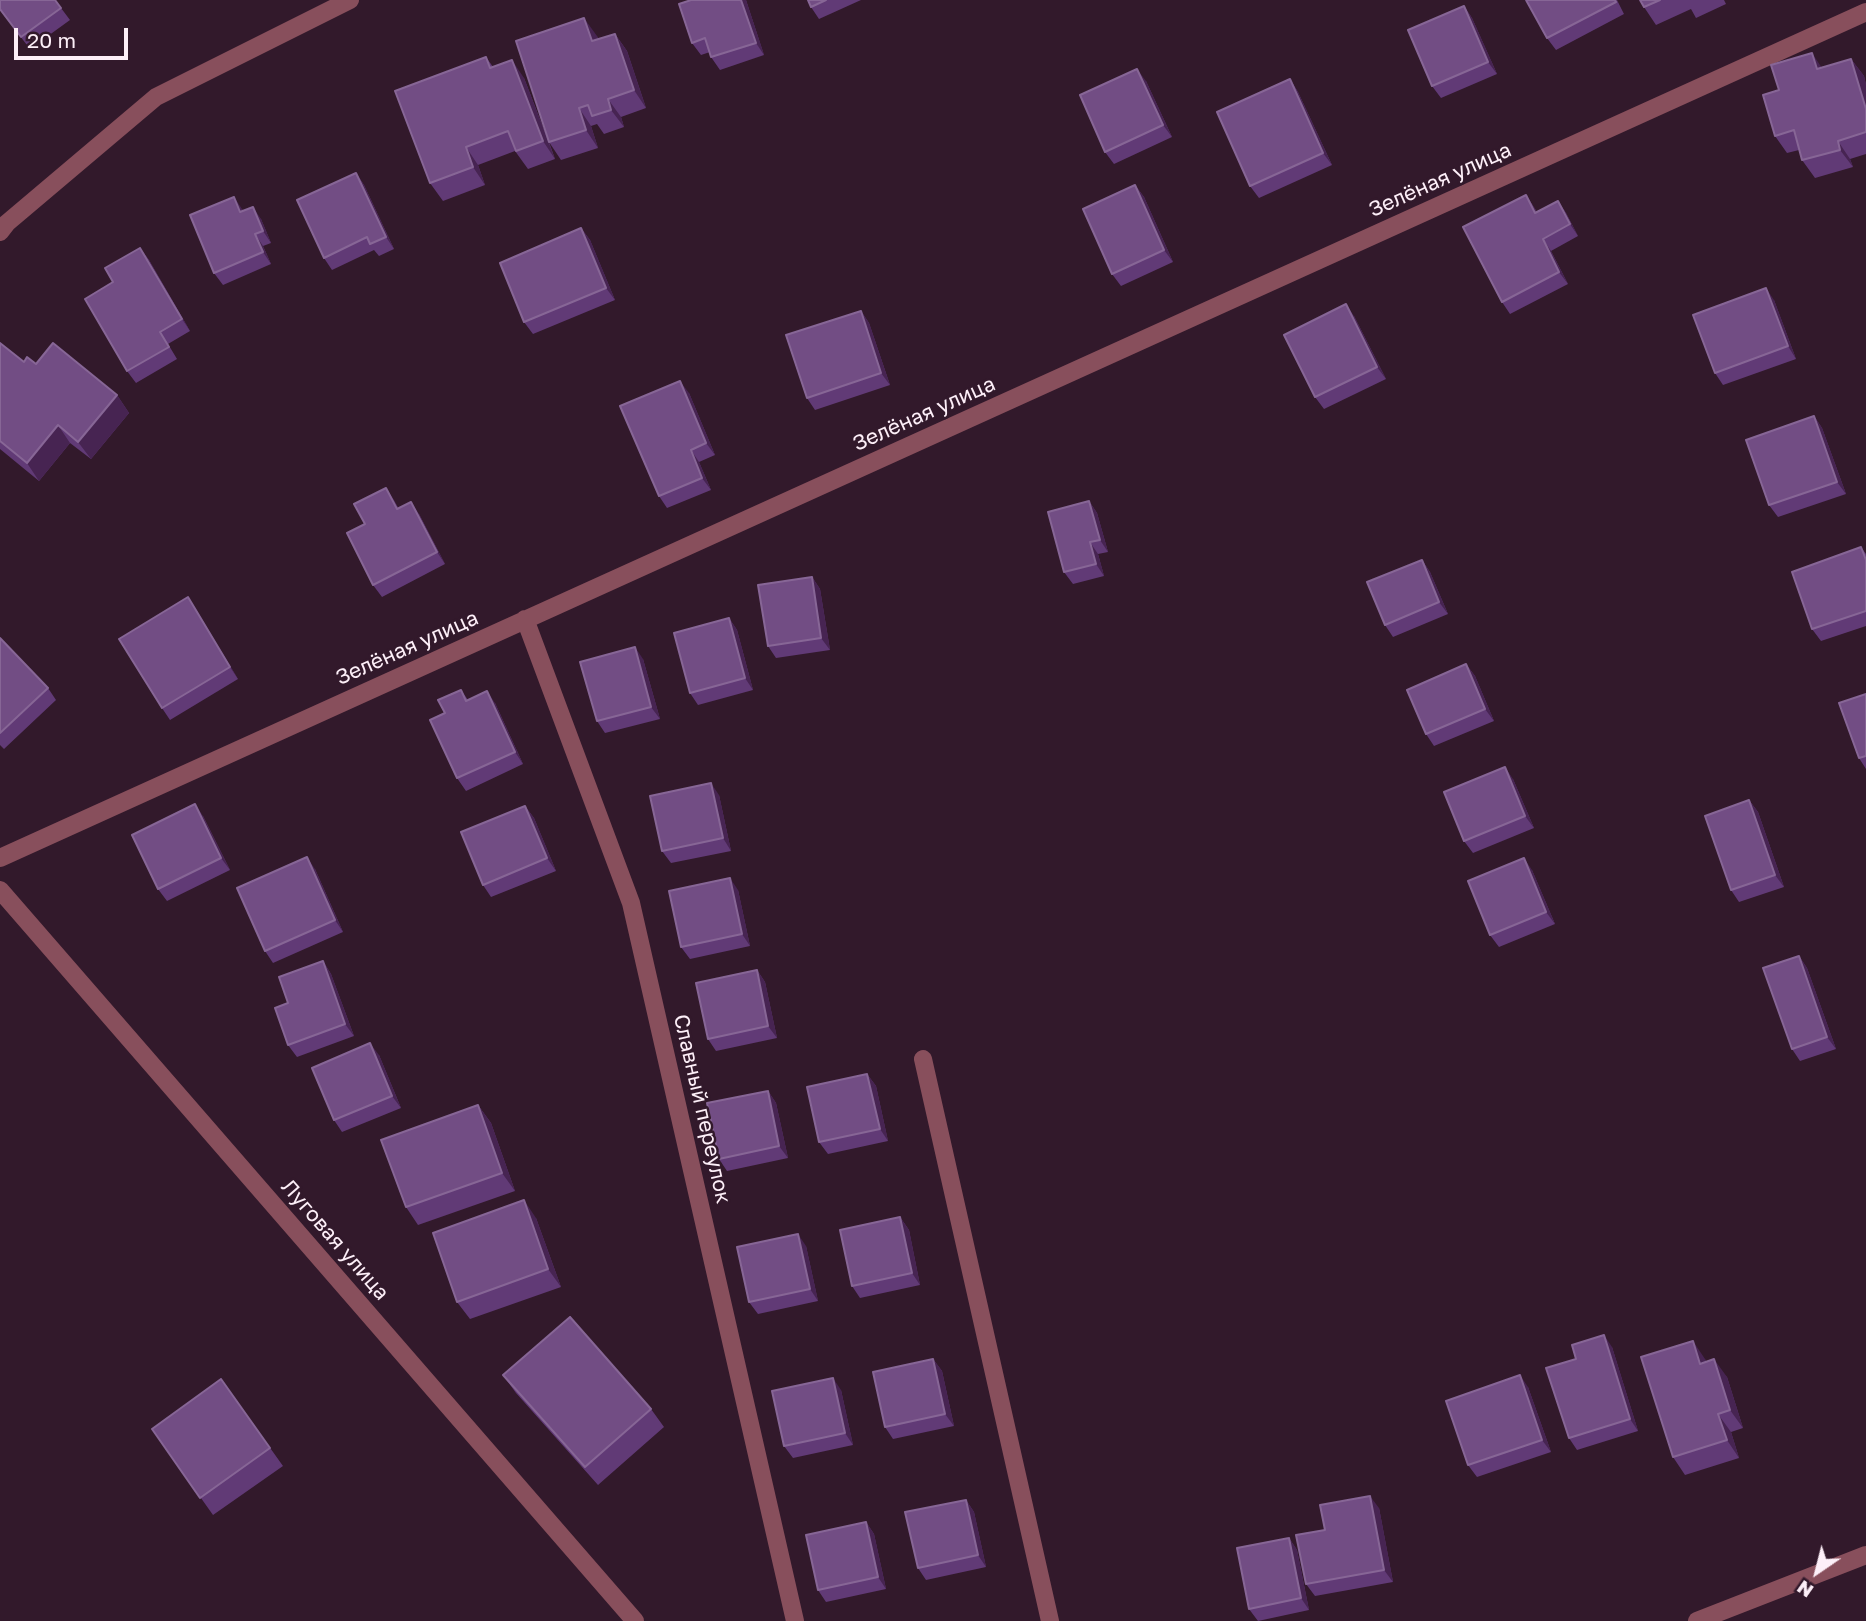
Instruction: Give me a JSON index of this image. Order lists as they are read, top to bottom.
{
  "streets": {
    "street": ["Зелёная улица", "Славный переулок", "Луговая улица"]
  },
  "crossings": [
    ["Зелёная улица", "Славный переулок"]
  ],
  "scale_bar": "20 m",
  "north": "bottom left"
}
